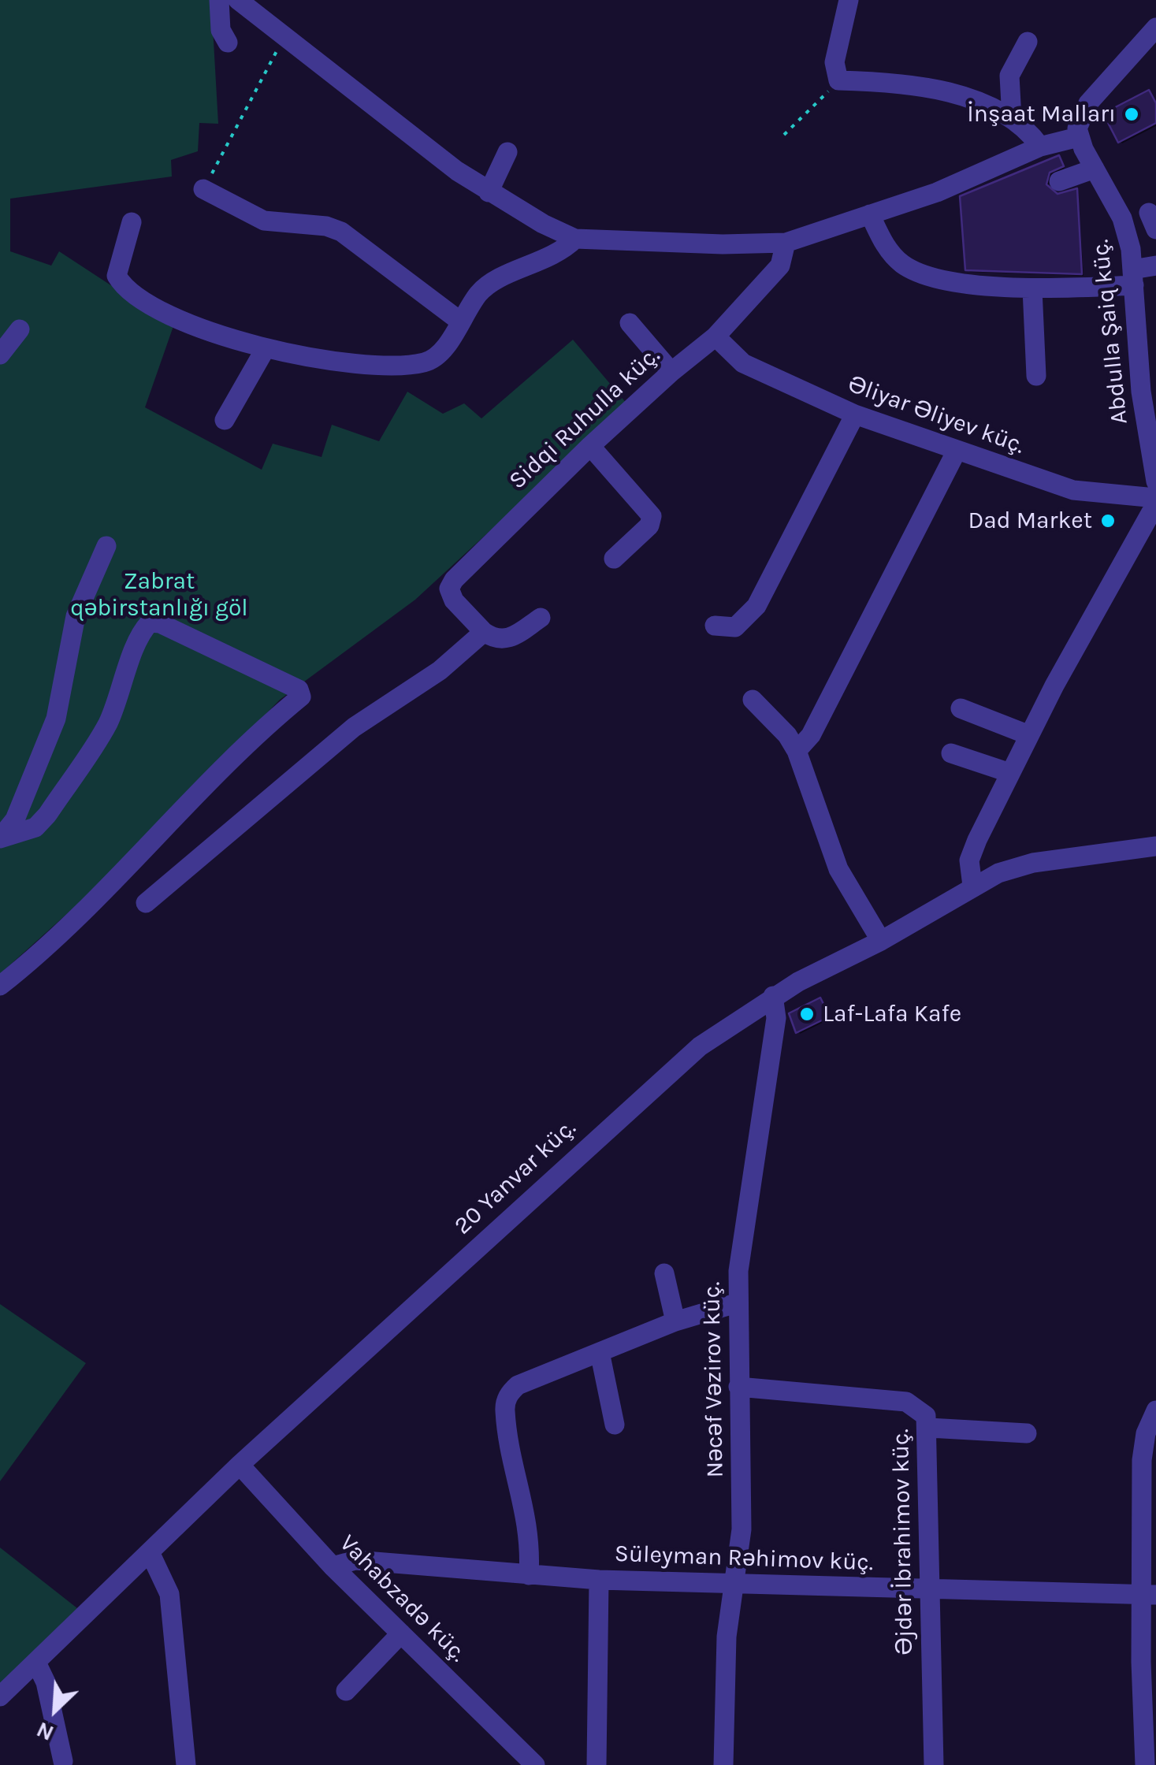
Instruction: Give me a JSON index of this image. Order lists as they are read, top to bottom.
{
  "streets": {
    "street": [
      "Abdulla Şaiq küç.",
      "Əliyar Əliyev küç.",
      "Sidqi Ruhulla küç.",
      "20 Yanvar küç.",
      "Nəcəf Vəzirov küç.",
      "Əjdər İbrahimov küç.",
      "Süleyman Rəhimov küç.",
      "Vahabzadə küç."
    ]
  },
  "crossings": [
    ["Əliyar Əliyev küç.", "Sidqi Ruhulla küç."],
    ["20 Yanvar küç.", "Nəcəf Vəzirov küç."],
    ["20 Yanvar küç.", "Vahabzadə küç."],
    ["Nəcəf Vəzirov küç.", "Əjdər İbrahimov küç."],
    ["Nəcəf Vəzirov küç.", "Süleyman Rəhimov küç."],
    ["Əjdər İbrahimov küç.", "Süleyman Rəhimov küç."],
    ["Süleyman Rəhimov küç.", "Vahabzadə küç."]
  ],
  "parks": ["Zabrat qəbirstanlığı göl"],
  "places": ["İnşaat Malları", "Dad Market", "Laf-Lafa Kafe"],
  "north": "bottom left"
}
